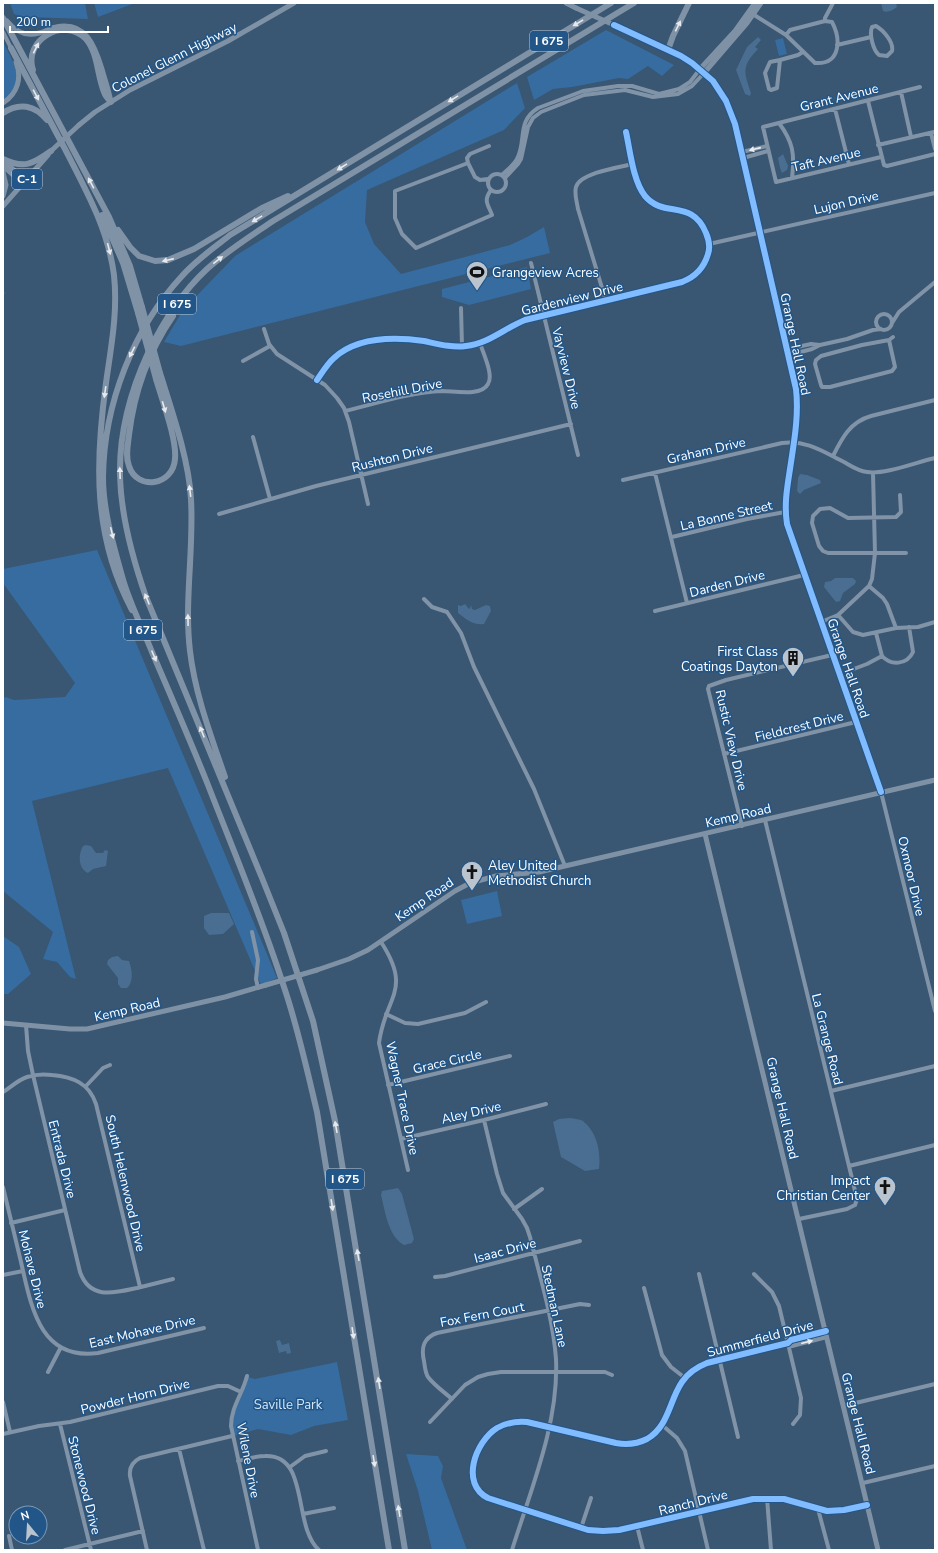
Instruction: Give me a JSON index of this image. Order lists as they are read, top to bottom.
{
  "streets": {
    "highway": ["I 675"],
    "main road": [
      "Colonel Glenn Highway",
      "C-1",
      "Grange Hall Road",
      "Kemp Road"
    ],
    "street": [
      "Grant Avenue",
      "Taft Avenue",
      "Lujon Drive",
      "Gardenview Drive",
      "Vayview Drive",
      "Rosehill Drive",
      "Graham Drive",
      "Rushton Drive",
      "La Bonne Street",
      "Darden Drive",
      "Fieldcrest Drive",
      "Rustic View Drive",
      "Oxmoor Drive",
      "La Grange Road",
      "Grace Circle",
      "Wagner Trace Drive",
      "Aley Drive",
      "Entrada Drive",
      "South Helenwood Drive",
      "Isaac Drive",
      "Mohave Drive",
      "Stedman Lane",
      "Fox Fern Court",
      "East Mohave Drive",
      "Summerfield Drive",
      "Powder Horn Drive",
      "Wilene Drive",
      "Stonewood Drive",
      "Ranch Drive"
    ]
  },
  "crossings": [
    ["Lujon Drive", "Grange Hall Road"],
    ["Gardenview Drive", "Vayview Drive"],
    ["Gardenview Drive", "Rosehill Drive"],
    ["Grange Hall Road", "Graham Drive"],
    ["Grange Hall Road", "La Bonne Street"],
    ["Grange Hall Road", "Darden Drive"],
    ["Grange Hall Road", "Fieldcrest Drive"],
    ["Grange Hall Road", "Rustic View Drive"],
    ["Grange Hall Road", "Kemp Road"],
    ["Grange Hall Road", "Oxmoor Drive"],
    ["Grange Hall Road", "La Grange Road"],
    ["Grange Hall Road", "Summerfield Drive"],
    ["Grange Hall Road", "Ranch Drive"],
    ["Vayview Drive", "Rushton Drive"],
    ["Fieldcrest Drive", "Rustic View Drive"],
    ["Rustic View Drive", "Kemp Road"],
    ["Kemp Road", "Oxmoor Drive"],
    ["Kemp Road", "La Grange Road"],
    ["Kemp Road", "Wagner Trace Drive"],
    ["Kemp Road", "Entrada Drive"],
    ["Grace Circle", "Wagner Trace Drive"],
    ["Wagner Trace Drive", "Aley Drive"],
    ["Aley Drive", "Stedman Lane"],
    ["Entrada Drive", "South Helenwood Drive"],
    ["Isaac Drive", "Stedman Lane"],
    ["Mohave Drive", "East Mohave Drive"],
    ["Stedman Lane", "Fox Fern Court"],
    ["Stedman Lane", "Summerfield Drive"],
    ["Stedman Lane", "Ranch Drive"],
    ["Summerfield Drive", "Ranch Drive"],
    ["Powder Horn Drive", "Wilene Drive"],
    ["Powder Horn Drive", "Stonewood Drive"]
  ],
  "parks": ["Saville Park"],
  "places": {
    "sports": ["Grangeview Acres"],
    "building": ["First Class Coatings Dayton"],
    "church": ["Aley United Methodist Church", "Impact Christian Center"]
  },
  "scale_bar": "200 m",
  "north": "top"
}
